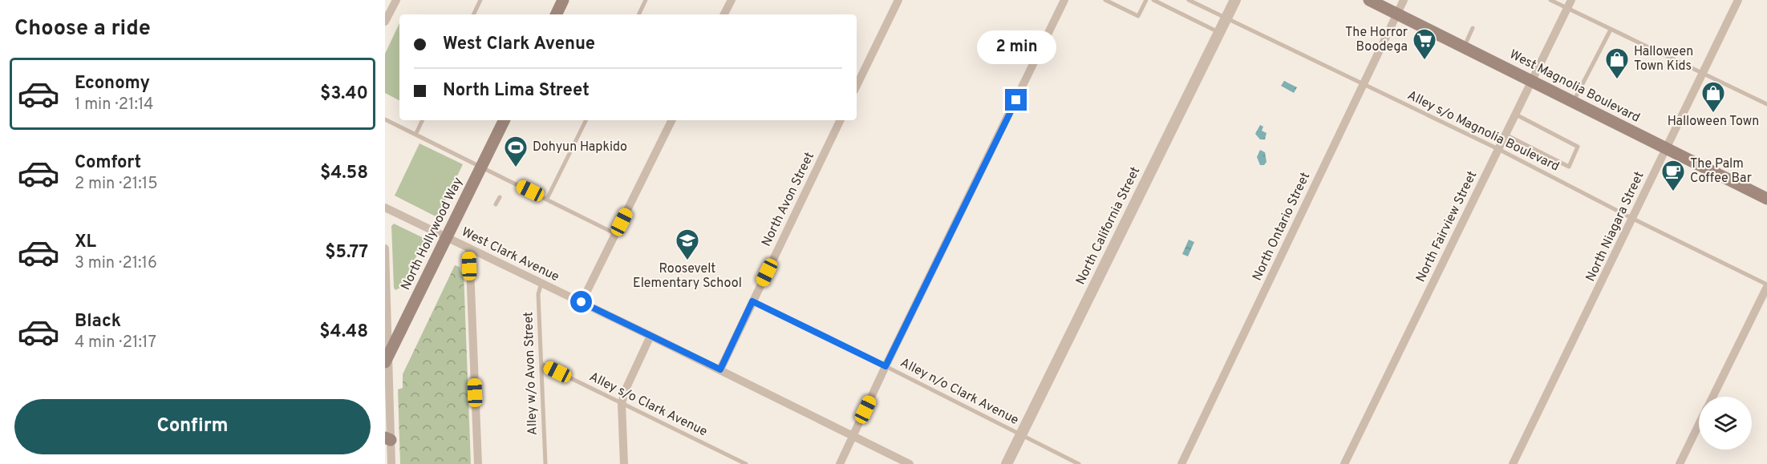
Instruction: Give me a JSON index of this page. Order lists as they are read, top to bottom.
{
  "streets": {
    "main road": ["West Magnolia Boulevard", "North Hollywood Way"],
    "street": [
      "North Avon Street",
      "North California Street",
      "North Ontario Street",
      "North Fairview Street",
      "North Niagara Street",
      "West Clark Avenue"
    ],
    "lane": [
      "Alley s/o Magnolia Boulevard",
      "Alley w/o Avon Street",
      "Alley n/o Clark Avenue",
      "Alley s/o Clark Avenue"
    ]
  },
  "crossings": [
    ["West Magnolia Boulevard", "North Ontario Street"],
    ["West Magnolia Boulevard", "North Fairview Street"],
    ["West Magnolia Boulevard", "North Niagara Street"],
    ["Alley s/o Magnolia Boulevard", "North California Street"],
    ["Alley s/o Magnolia Boulevard", "North Ontario Street"],
    ["Alley s/o Magnolia Boulevard", "North Fairview Street"],
    ["Alley s/o Magnolia Boulevard", "North Niagara Street"],
    ["North Avon Street", "West Clark Avenue"],
    ["North Avon Street", "Alley n/o Clark Avenue"],
    ["North California Street", "Alley n/o Clark Avenue"],
    ["North Hollywood Way", "West Clark Avenue"],
    ["West Clark Avenue", "Alley w/o Avon Street"],
    ["Alley w/o Avon Street", "Alley s/o Clark Avenue"]
  ],
  "places": {
    "supermarket": ["The Horror Boodega"],
    "shop": ["Halloween Town Kids", "Halloween Town"],
    "sports": ["Dohyun Hapkido"],
    "cafe": ["The Palm Coffee Bar"],
    "school or university": ["Roosevelt Elementary School"]
  },
  "page": {
    "heading": "Choose a ride",
    "banner": ["West Clark Avenue", "North Lima Street"],
    "bubble": "2 min",
    "list": [
      {
        "name": "Economy",
        "note": "1 min · 21:14",
        "value": "$3.40"
      },
      {
        "name": "Comfort",
        "note": "2 min · 21:15",
        "value": "$4.58"
      },
      {
        "name": "XL",
        "note": "3 min · 21:16",
        "value": "$5.77"
      },
      {
        "name": "Black",
        "note": "4 min · 21:17",
        "value": "$4.48"
      }
    ],
    "buttons": "Confirm"
  }
}
